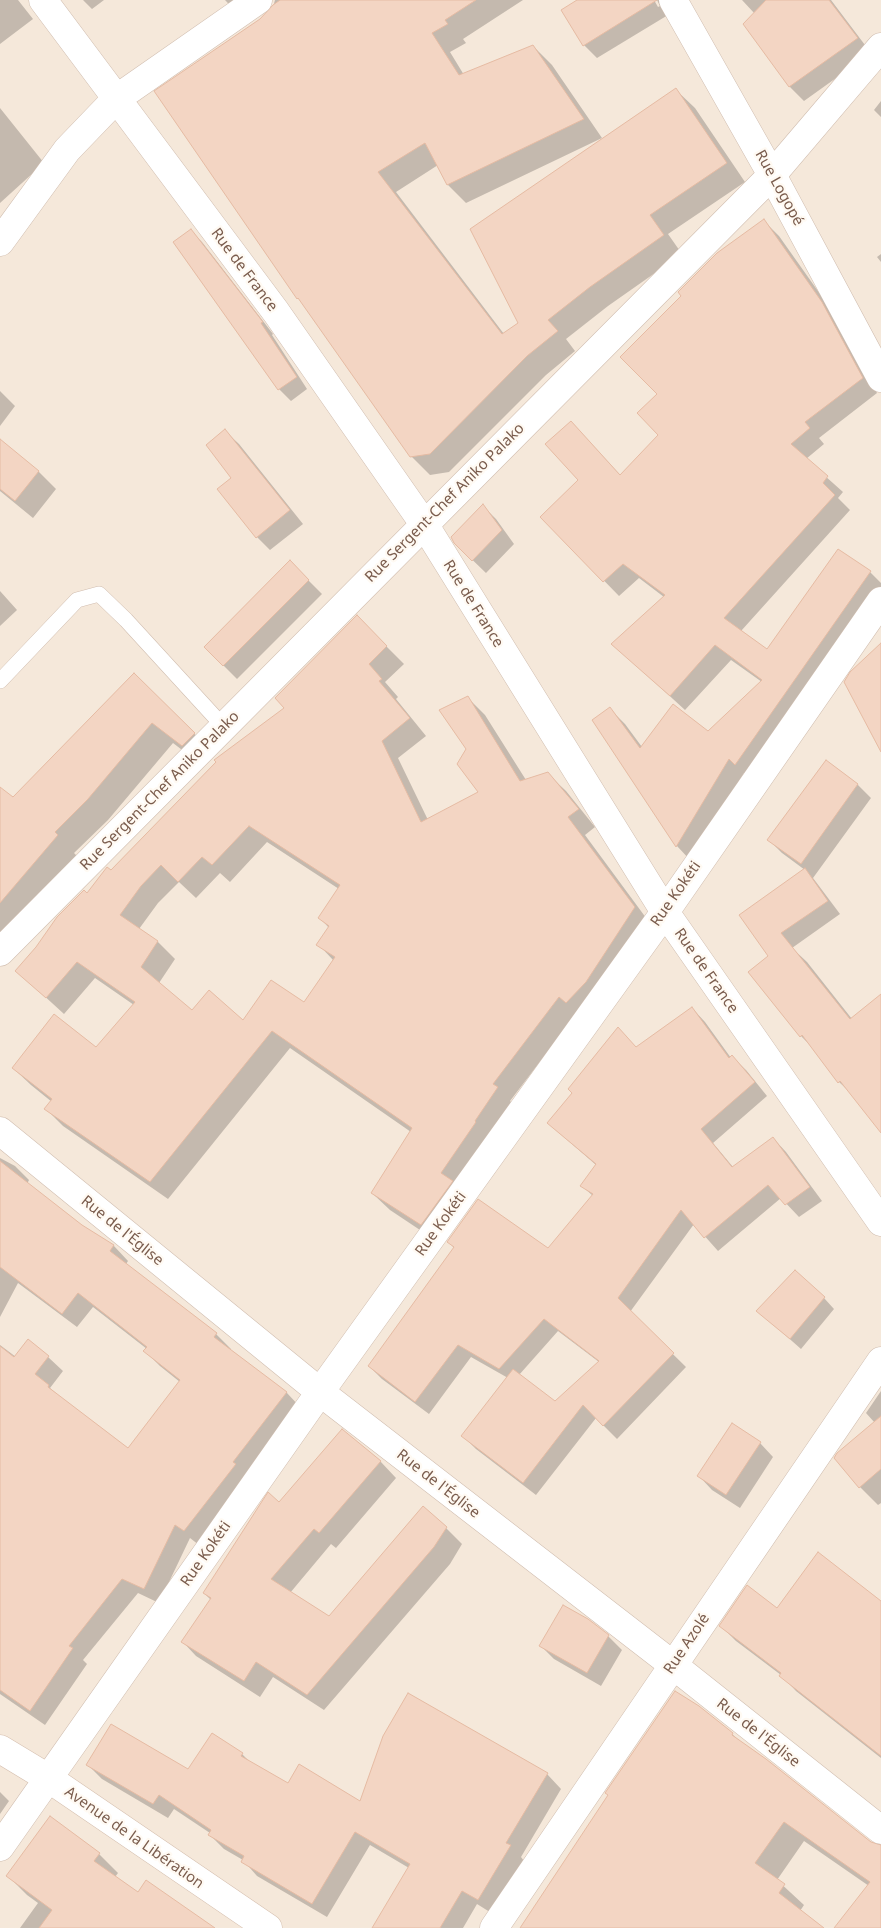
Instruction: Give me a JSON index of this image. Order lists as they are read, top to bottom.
{
  "streets": {
    "street": [
      "Rue Logopé",
      "Rue de France",
      "Rue Sergent-Chef Aniko Palako",
      "Rue Kokéti",
      "Rue de l'Église",
      "Rue Azolé",
      "Avenue de la Libération"
    ]
  },
  "crossings": [
    ["Rue Logopé", "Rue Sergent-Chef Aniko Palako"],
    ["Rue de France", "Rue Sergent-Chef Aniko Palako"],
    ["Rue de France", "Rue Kokéti"],
    ["Rue Kokéti", "Rue de l'Église"],
    ["Rue Kokéti", "Avenue de la Libération"],
    ["Rue de l'Église", "Rue Azolé"]
  ]
}
